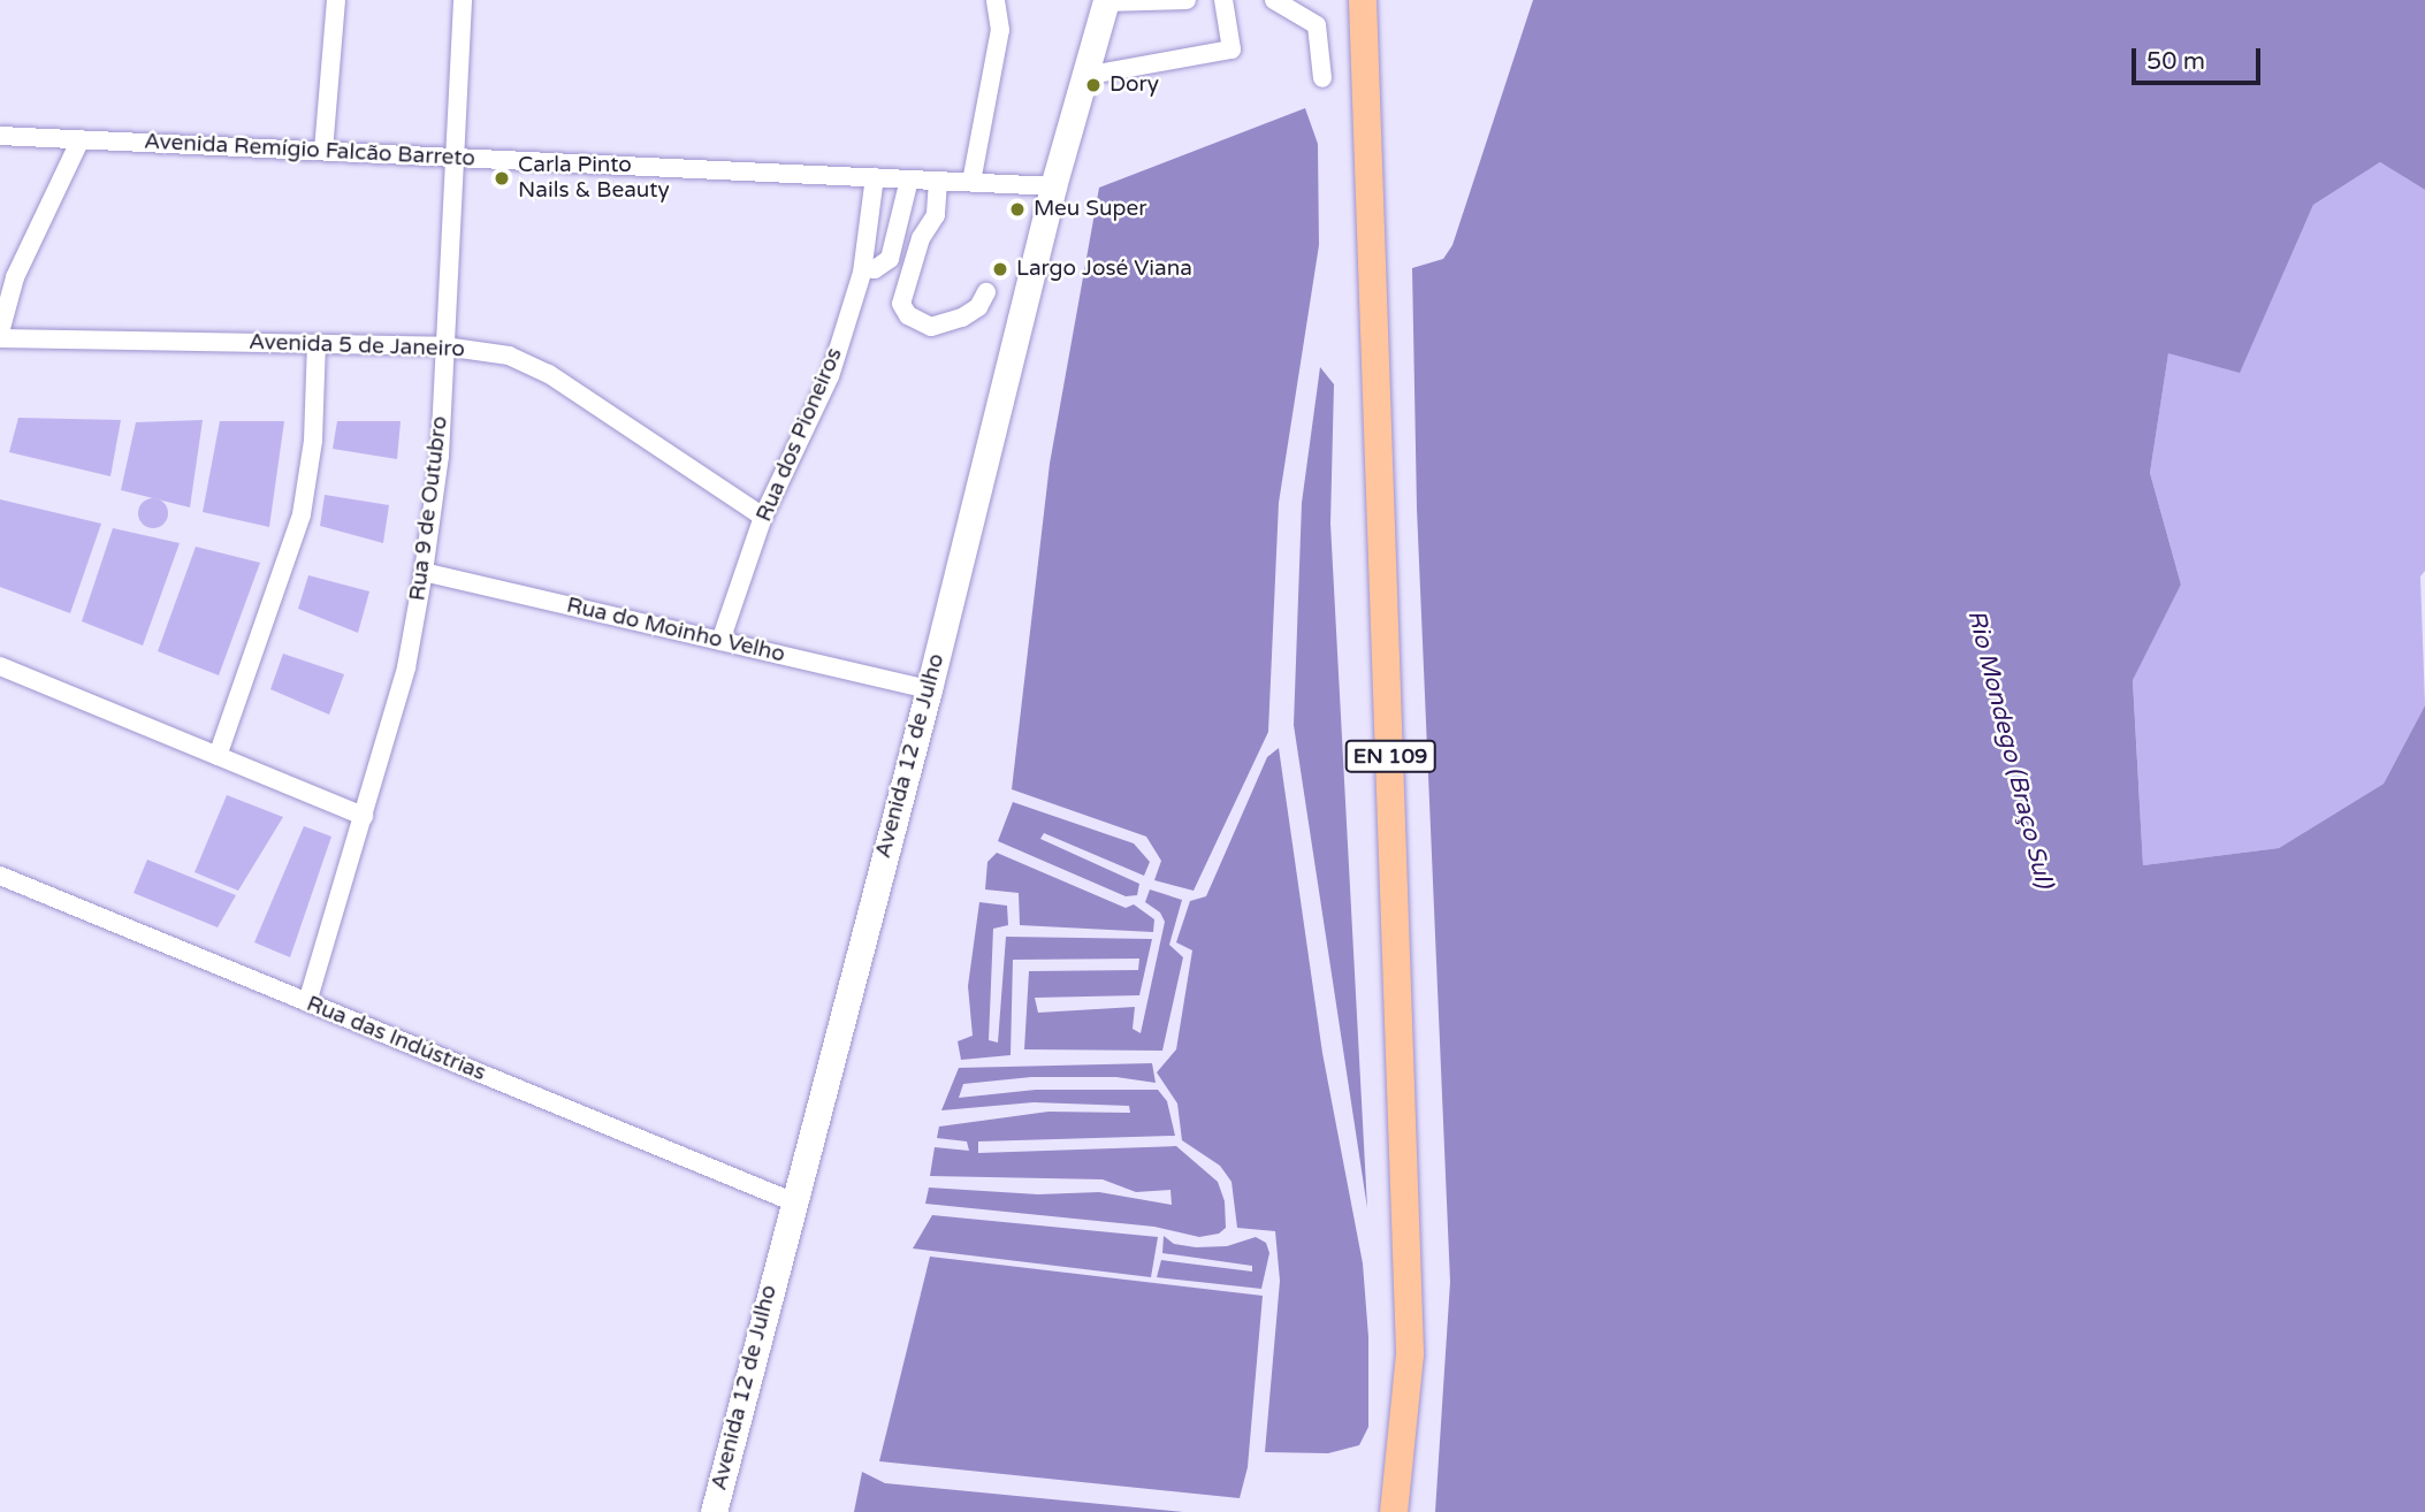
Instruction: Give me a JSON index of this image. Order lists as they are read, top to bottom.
{
  "streets": {
    "main road": ["Avenida 12 de Julho", "EN 109"],
    "street": [
      "Avenida Remígio Falcão Barreto",
      "Avenida 5 de Janeiro",
      "Rua dos Pioneiros",
      "Rua 9 de Outubro",
      "Rua do Moinho Velho",
      "Rua das Indústrias"
    ]
  },
  "crossings": [
    ["Avenida Remígio Falcão Barreto", "Rua dos Pioneiros"],
    ["Avenida Remígio Falcão Barreto", "Rua 9 de Outubro"],
    ["Avenida Remígio Falcão Barreto", "Avenida 12 de Julho"],
    ["Avenida 5 de Janeiro", "Rua dos Pioneiros"],
    ["Avenida 5 de Janeiro", "Rua 9 de Outubro"],
    ["Rua dos Pioneiros", "Rua do Moinho Velho"],
    ["Rua 9 de Outubro", "Rua do Moinho Velho"],
    ["Rua 9 de Outubro", "Rua das Indústrias"],
    ["Rua do Moinho Velho", "Avenida 12 de Julho"],
    ["Avenida 12 de Julho", "Rua das Indústrias"]
  ],
  "water": ["Rio Mondego (Braço Sul)"],
  "places": [
    "Dory",
    "Carla Pinto Nails & Beauty",
    "Meu Super",
    "Largo José Viana"
  ],
  "scale_bar": "50 m"
}
